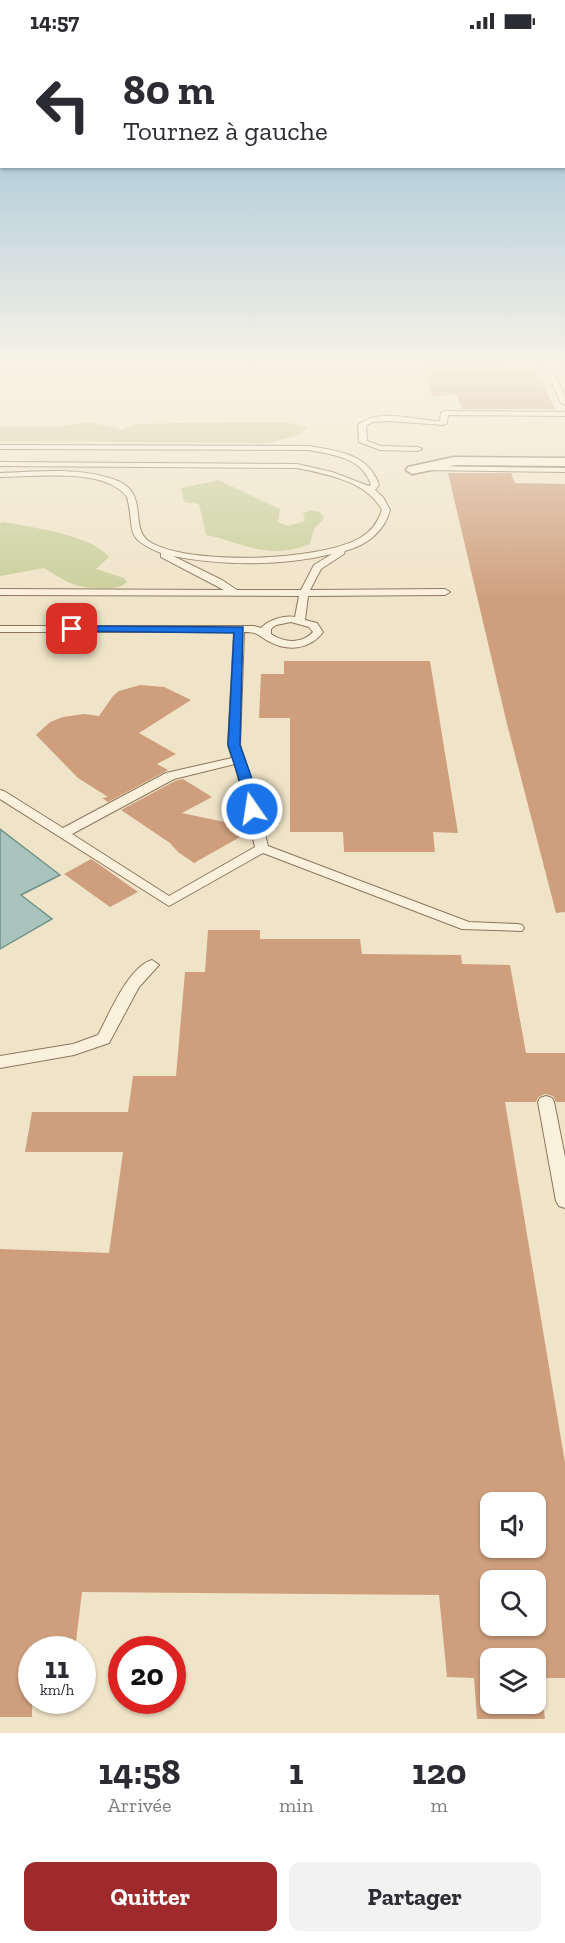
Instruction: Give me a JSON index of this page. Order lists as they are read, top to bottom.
{
  "page": {
    "status": "14:57",
    "turn": ["80 m", "Tournez à gauche"],
    "speed": "11 km/h",
    "limit": "20",
    "eta": [
      "14:58",
      "Arrivée",
      "1",
      "min",
      "120",
      "m"
    ],
    "buttons": ["Quitter", "Partager"]
  }
}
